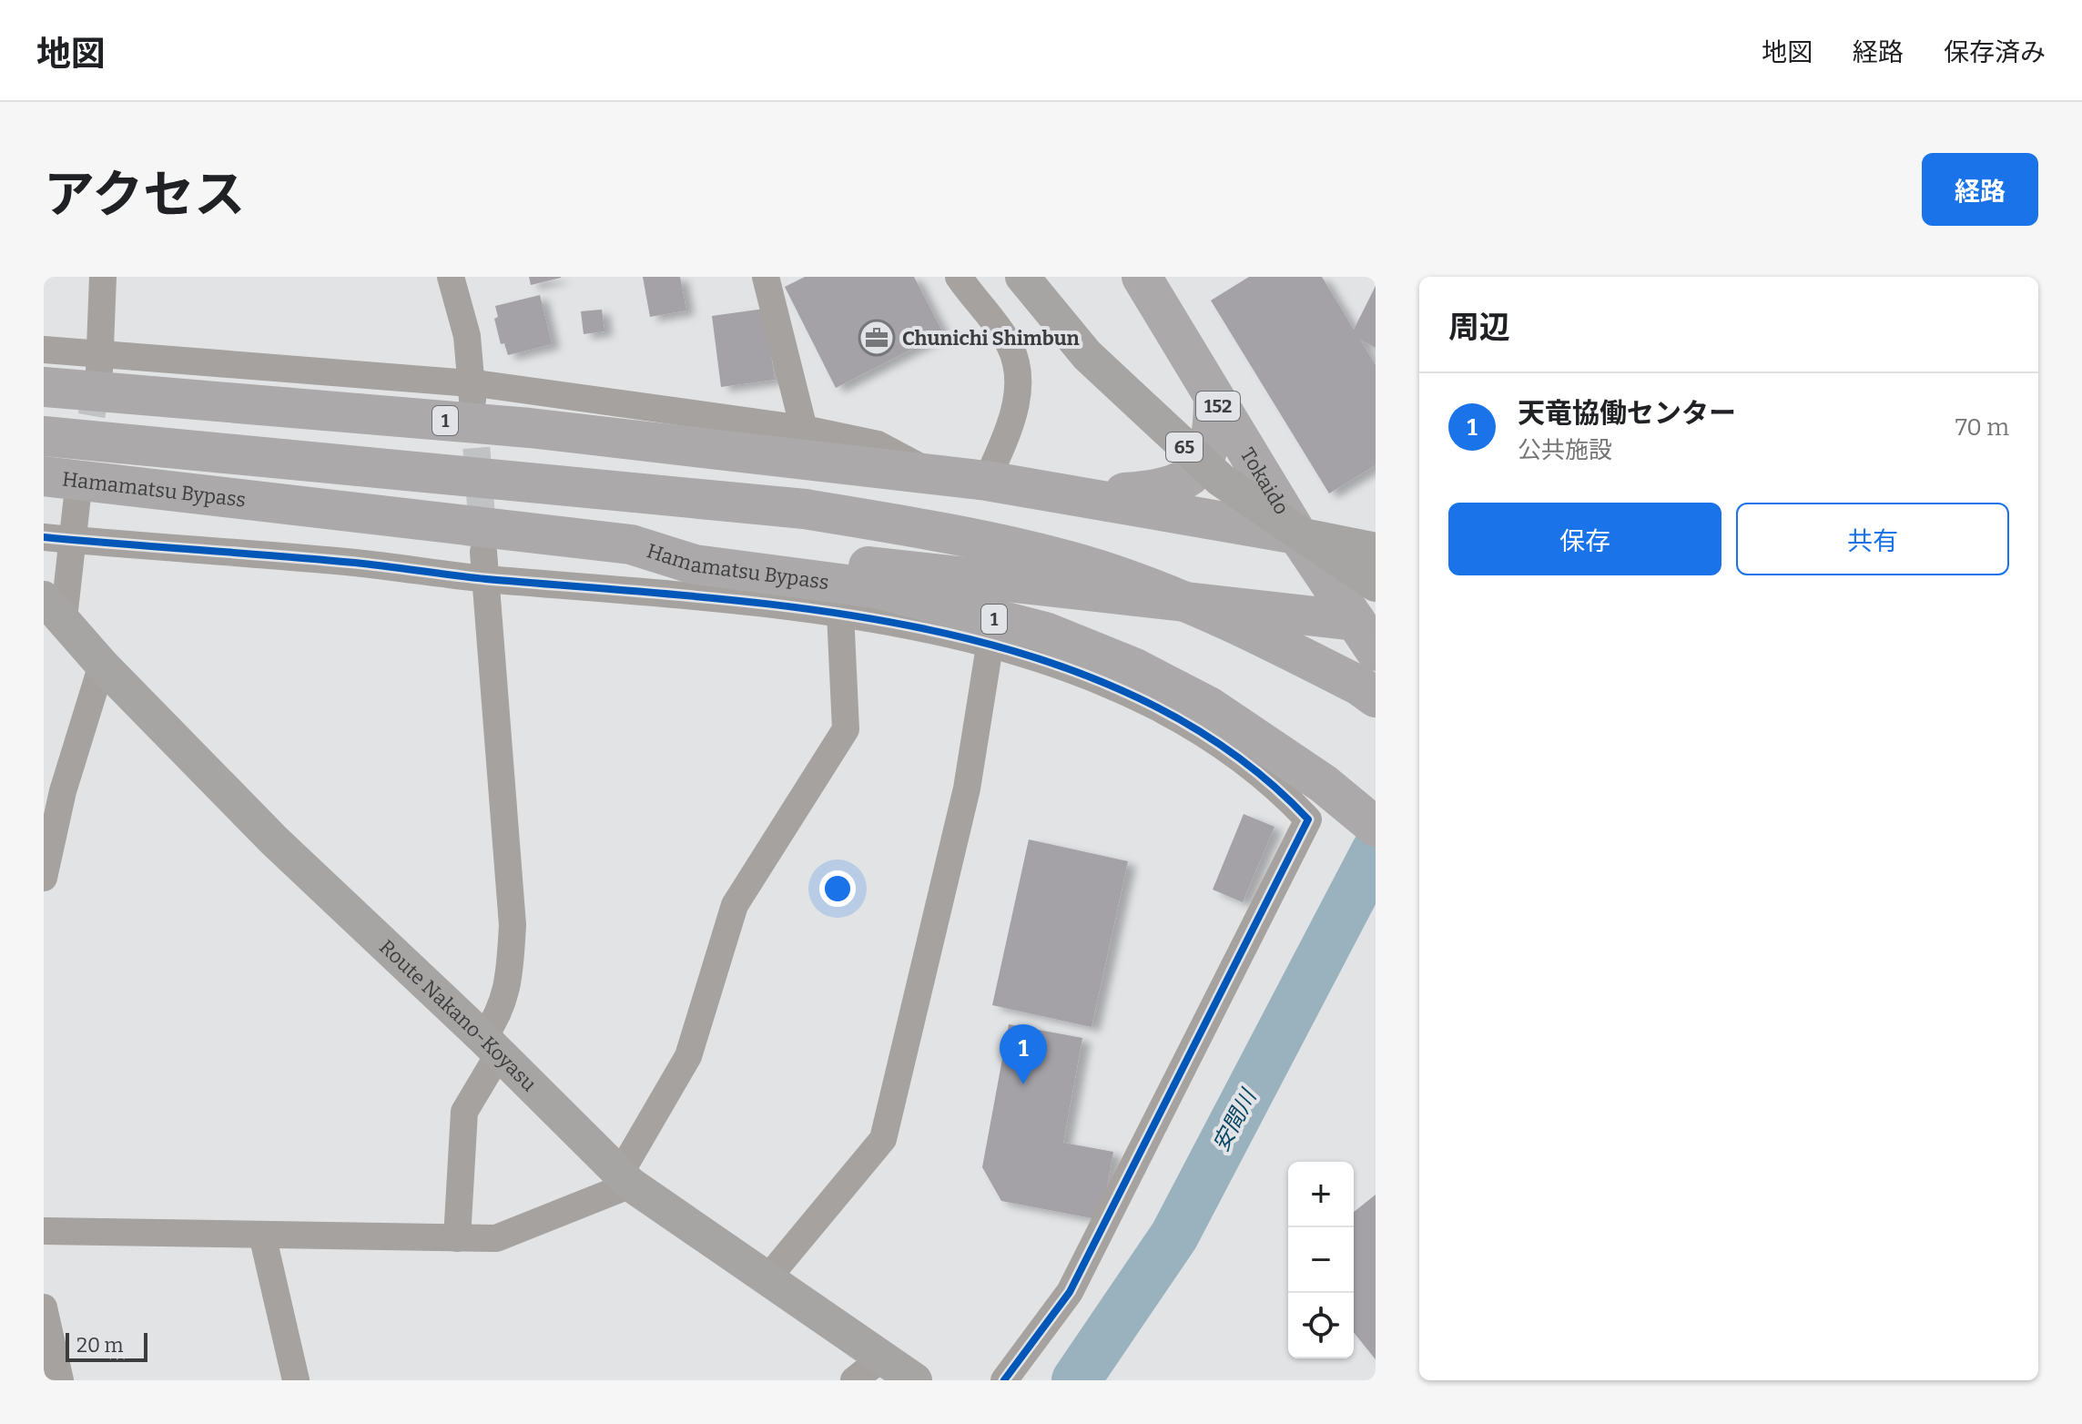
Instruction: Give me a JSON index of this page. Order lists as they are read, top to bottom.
{
  "streets": {
    "highway": [
      "152",
      "1",
      "Tokaido",
      "Hamamatsu Bypass"
    ],
    "main road": ["65", "Route Nakano-Koyasu"]
  },
  "crossings": [
    ["1", "Tokaido"],
    ["1", "Hamamatsu Bypass"]
  ],
  "water": ["安間川"],
  "places": {
    "office": ["Chunichi Shimbun"]
  },
  "scale_bar": "20 m",
  "page": {
    "header": "地図",
    "nav": ["地図", "経路", "保存済み"],
    "title": "アクセス",
    "buttons": [
      "経路",
      ["保存", "共有"]
    ],
    "heading": "周辺",
    "list": [
      {
        "mark": "1",
        "name": "天竜協働センター",
        "note": "公共施設",
        "value": "70 m"
      }
    ],
    "pins": "1",
    "map_buttons": ["+", "−"],
    "scale": "20 m"
  }
}
